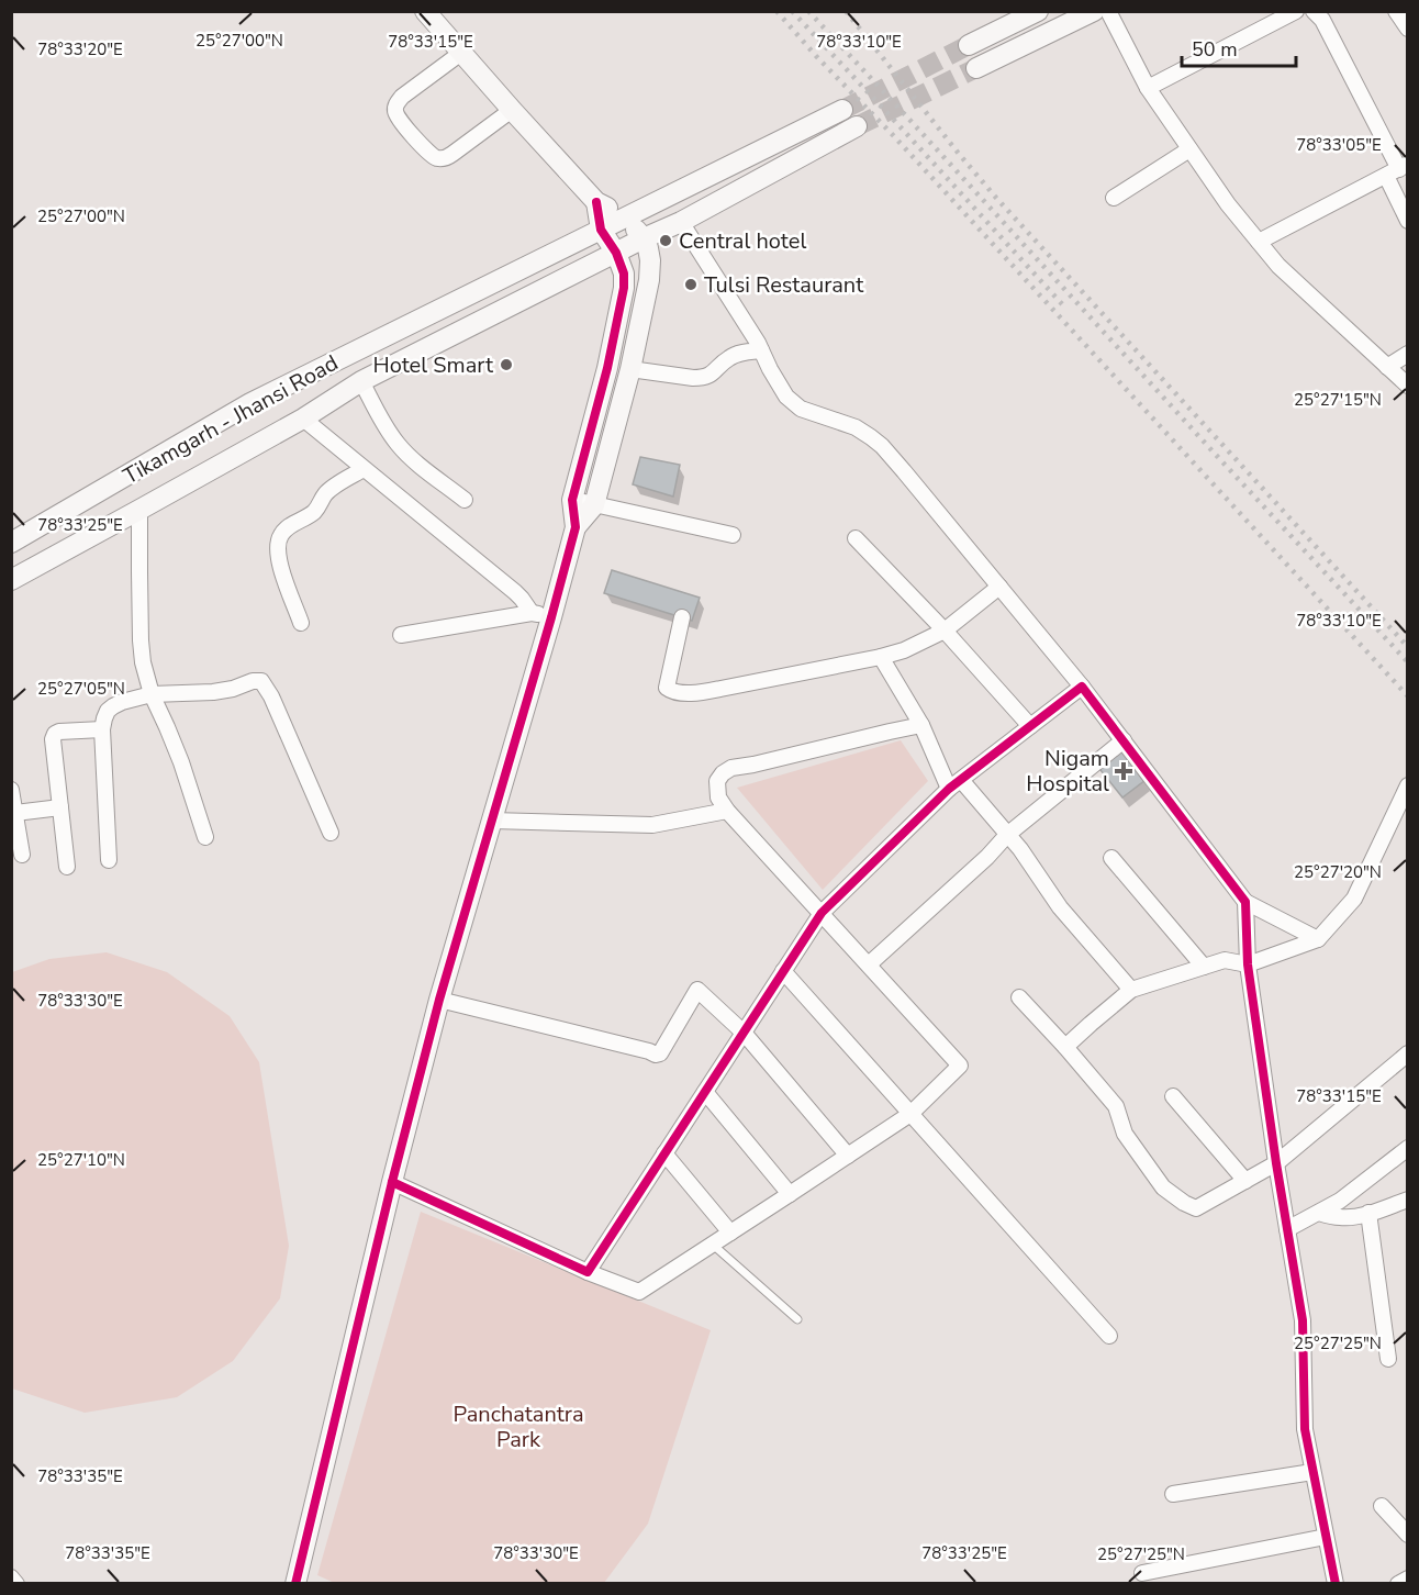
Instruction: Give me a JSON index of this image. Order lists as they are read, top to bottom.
{
  "streets": {
    "street": ["Tikamgarh - Jhansi Road"]
  },
  "parks": ["Panchatantra Park"],
  "places": {
    "other": ["Central hotel", "Tulsi Restaurant", "Hotel Smart"],
    "health": ["Nigam Hospital"]
  },
  "scale_bar": "50 m",
  "coordinates": [
    "25°27'00\"N",
    "78°33'15\"E",
    "78°33'10\"E",
    "78°33'20\"E",
    "78°33'05\"E",
    "25°27'15\"N",
    "78°33'25\"E",
    "25°27'05\"N",
    "25°27'20\"N",
    "78°33'30\"E",
    "25°27'10\"N",
    "25°27'25\"N",
    "78°33'35\"E"
  ]
}
